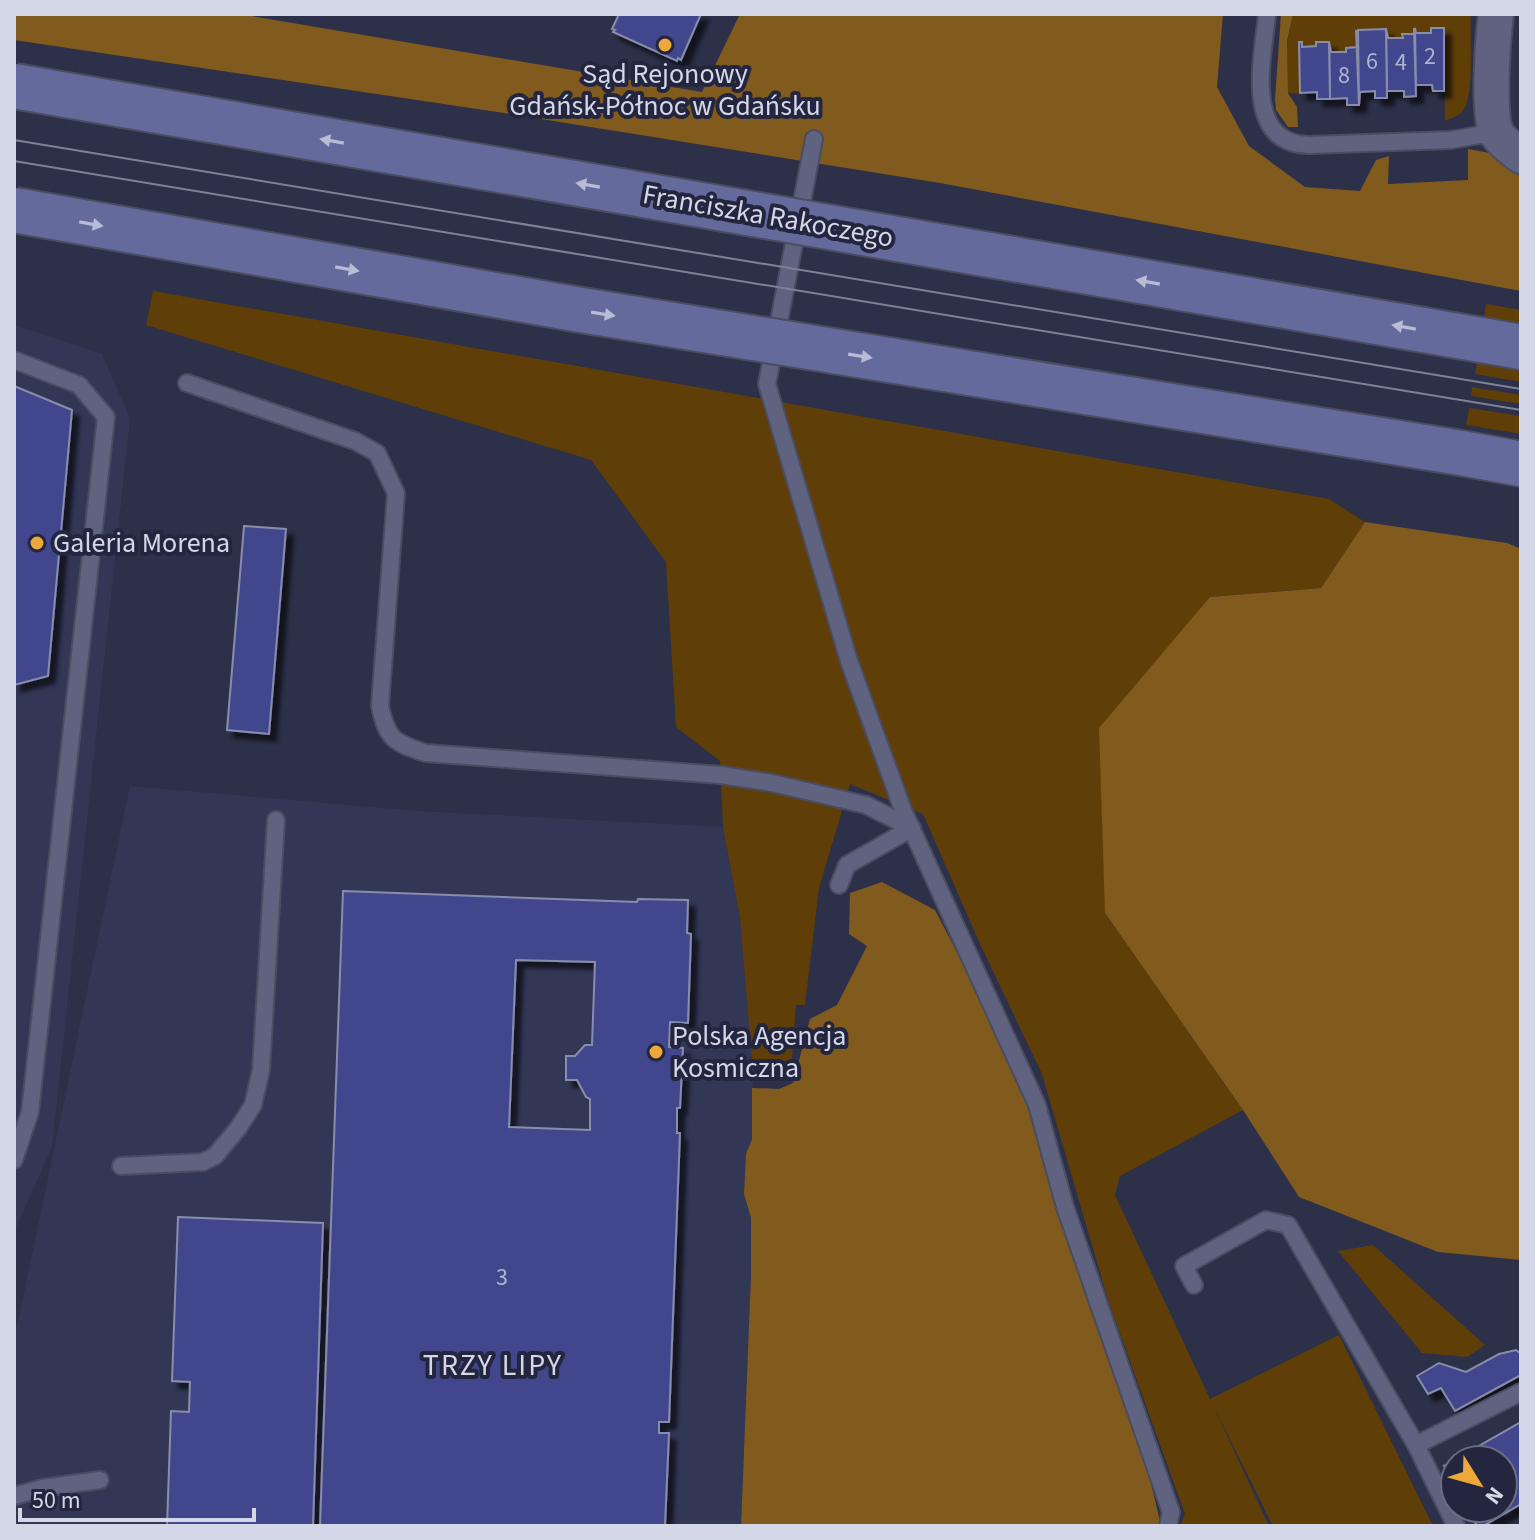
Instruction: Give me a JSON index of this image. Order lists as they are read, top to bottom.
{
  "streets": {
    "main road": ["Franciszka Rakoczego"]
  },
  "districts": ["TRZY LIPY"],
  "places": ["Sąd Rejonowy Gdańsk-Północ w Gdańsku", "Galeria Morena", "Polska Agencja Kosmiczna"],
  "house_numbers": [
    "2",
    "6",
    "4",
    "8",
    "3"
  ],
  "scale_bar": "50 m",
  "north": "bottom right"
}
